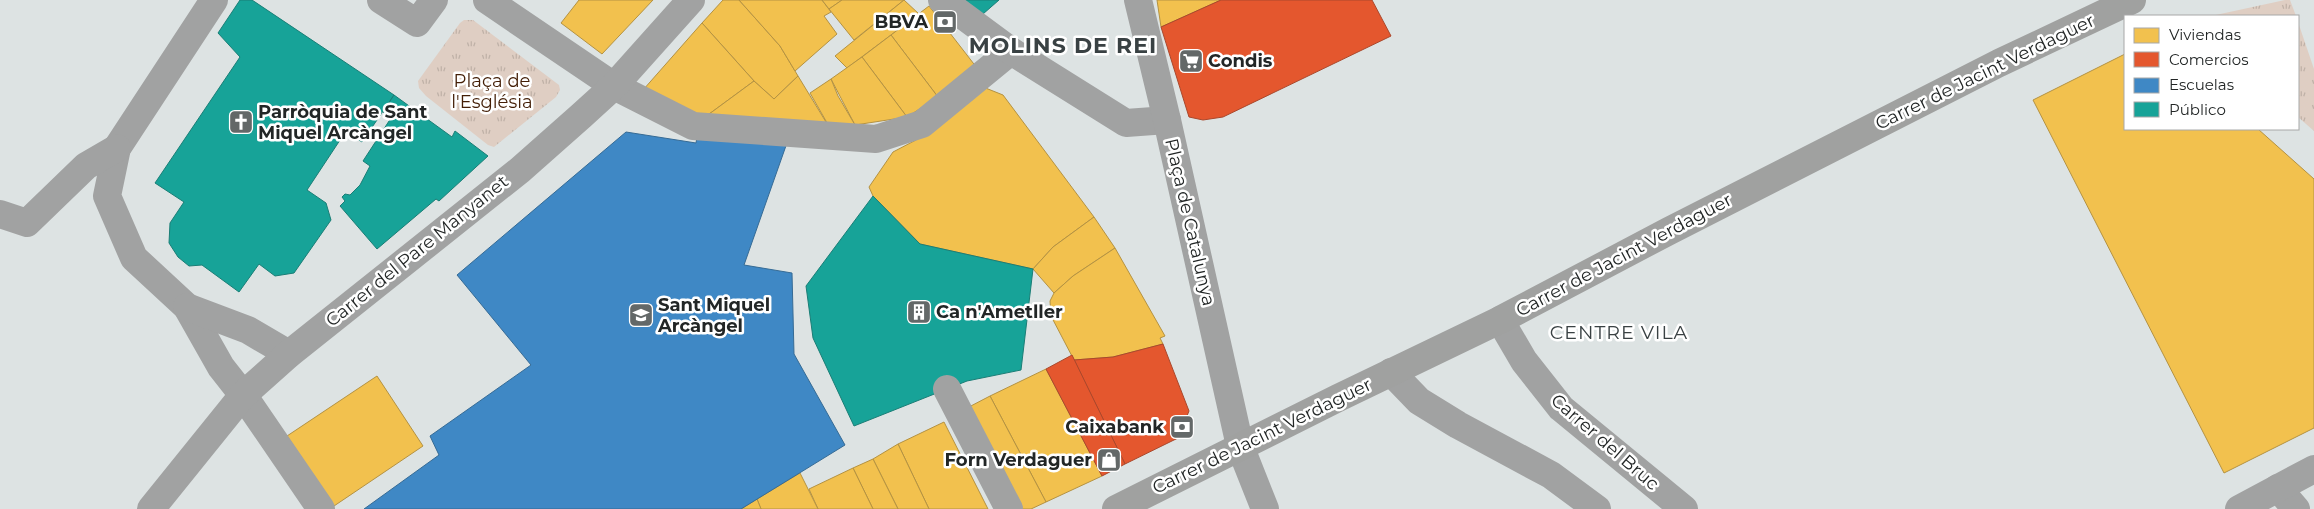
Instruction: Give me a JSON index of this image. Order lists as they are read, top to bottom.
{
  "streets": {
    "main road": ["Carrer de Jacint Verdaguer"],
    "street": ["Plaça de Catalunya", "Carrer del Pare Manyanet", "Carrer del Bruc"]
  },
  "crossings": [
    ["Carrer de Jacint Verdaguer", "Plaça de Catalunya"],
    ["Carrer de Jacint Verdaguer", "Carrer del Bruc"]
  ],
  "districts": ["MOLINS DE REI", "CENTRE VILA"],
  "parks": ["Plaça de l'Església"],
  "places": {
    "bank": ["BBVA", "Caixabank"],
    "supermarket": ["Condis"],
    "church": ["Parròquia de Sant Miquel Arcàngel"],
    "building": ["Ca n'Ametller"],
    "school or university": ["Sant Miquel Arcàngel"],
    "shop": ["Forn Verdaguer"]
  },
  "legend": [
    "Viviendas",
    "Comercios",
    "Escuelas",
    "Público"
  ]
}
